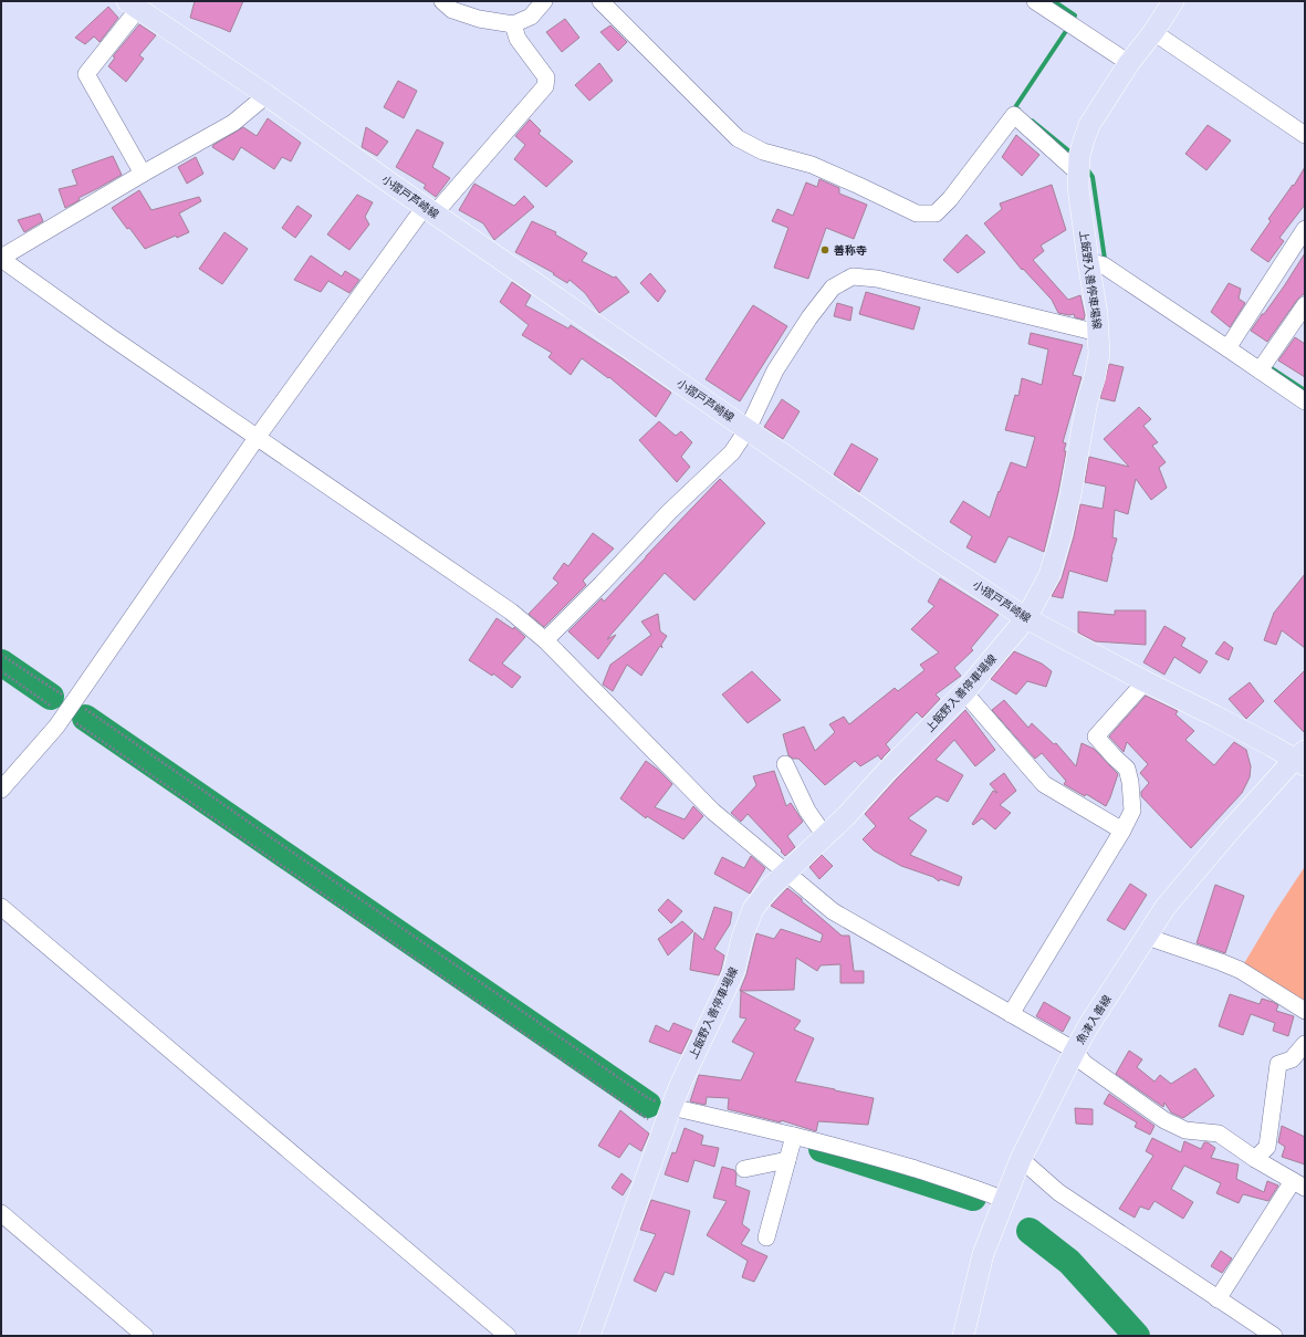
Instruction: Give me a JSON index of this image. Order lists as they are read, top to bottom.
{
  "streets": {
    "main road": ["小摺戸芦崎線", "上飯野入善停車場線", "魚津入善線"]
  },
  "crossings": [
    ["小摺戸芦崎線", "上飯野入善停車場線"],
    ["小摺戸芦崎線", "魚津入善線"]
  ],
  "places": ["善称寺"]
}
